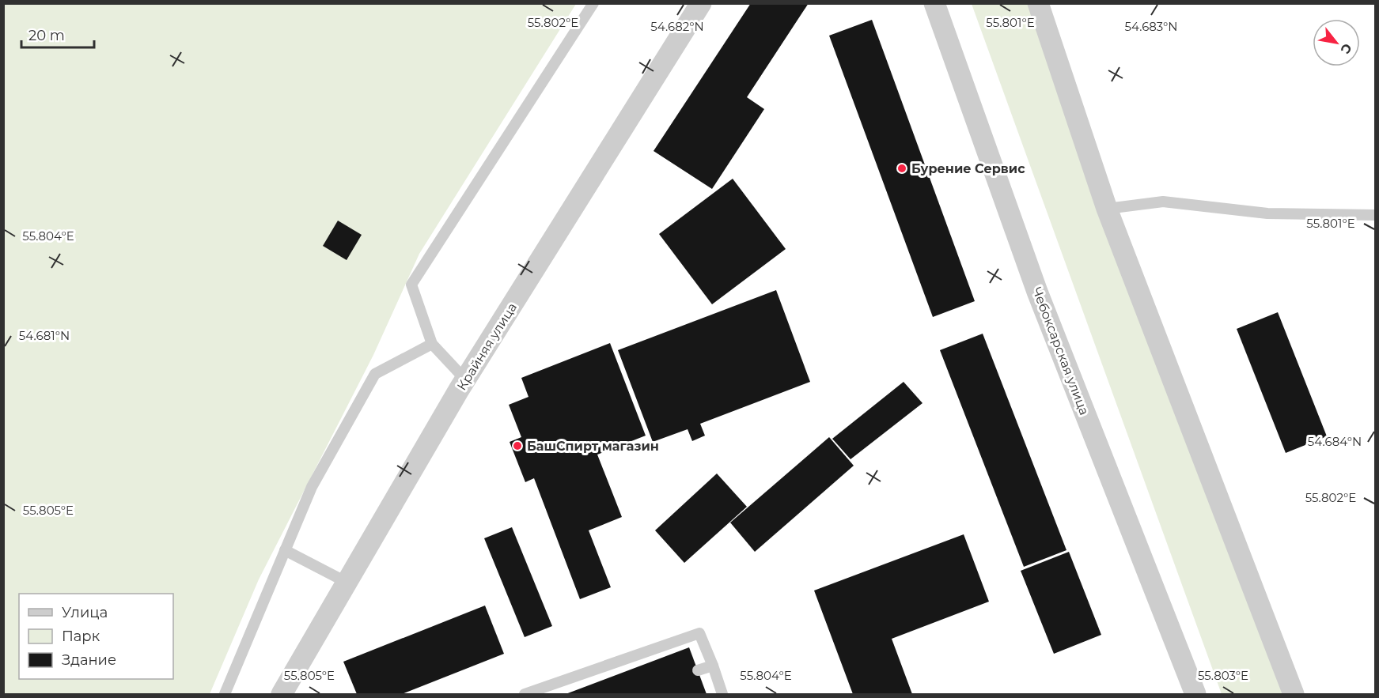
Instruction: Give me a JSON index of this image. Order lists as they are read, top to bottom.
{
  "streets": {
    "street": ["Крайняя улица", "Чебоксарская улица"]
  },
  "places": ["Бурение Сервис", "БашСпирт магазин"],
  "legend": ["Улица", "Парк", "Здание"],
  "scale_bar": "20 m",
  "north": "bottom right",
  "coordinates": [
    "55.802°E",
    "55.801°E",
    "54.682°N",
    "54.683°N",
    "55.804°E",
    "54.681°N",
    "54.684°N",
    "55.805°E",
    "55.803°E"
  ]
}
